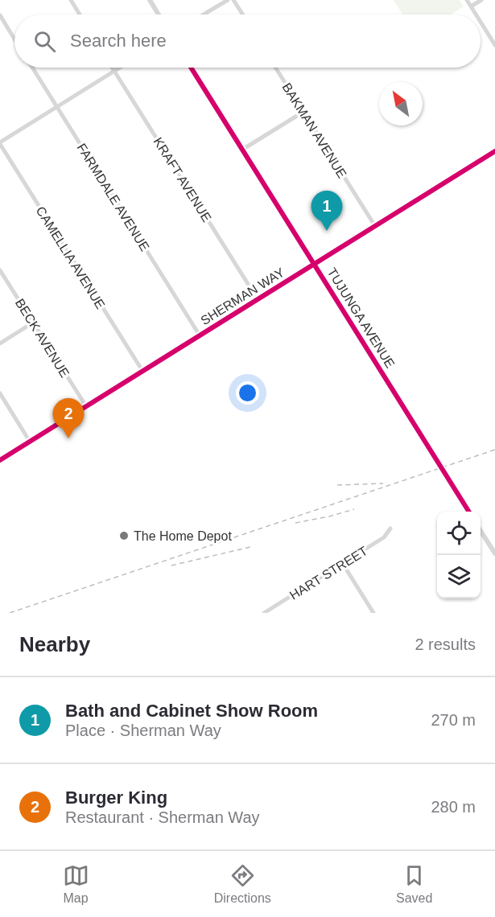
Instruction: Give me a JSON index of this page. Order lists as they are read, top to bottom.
{
  "streets": {
    "main road": ["SHERMAN WAY"],
    "street": [
      "BAKMAN AVENUE",
      "KRAFT AVENUE",
      "FARMDALE AVENUE",
      "CAMELLIA AVENUE",
      "TUJUNGA AVENUE",
      "BECK AVENUE",
      "HART STREET"
    ]
  },
  "crossings": [
    ["BAKMAN AVENUE", "SHERMAN WAY"],
    ["KRAFT AVENUE", "SHERMAN WAY"],
    ["FARMDALE AVENUE", "SHERMAN WAY"],
    ["CAMELLIA AVENUE", "SHERMAN WAY"],
    ["SHERMAN WAY", "TUJUNGA AVENUE"],
    ["SHERMAN WAY", "BECK AVENUE"]
  ],
  "places": ["The Home Depot"],
  "north": "top left",
  "page": {
    "search": "Search here",
    "pins": ["1", "2"],
    "heading": ["Nearby", "2 results"],
    "list": [
      {
        "mark": "1",
        "name": "Bath and Cabinet Show Room",
        "note": "Place · Sherman Way",
        "value": "270 m"
      },
      {
        "mark": "2",
        "name": "Burger King",
        "note": "Restaurant · Sherman Way",
        "value": "280 m"
      }
    ],
    "nav": ["Map", "Directions", "Saved"]
  }
}
